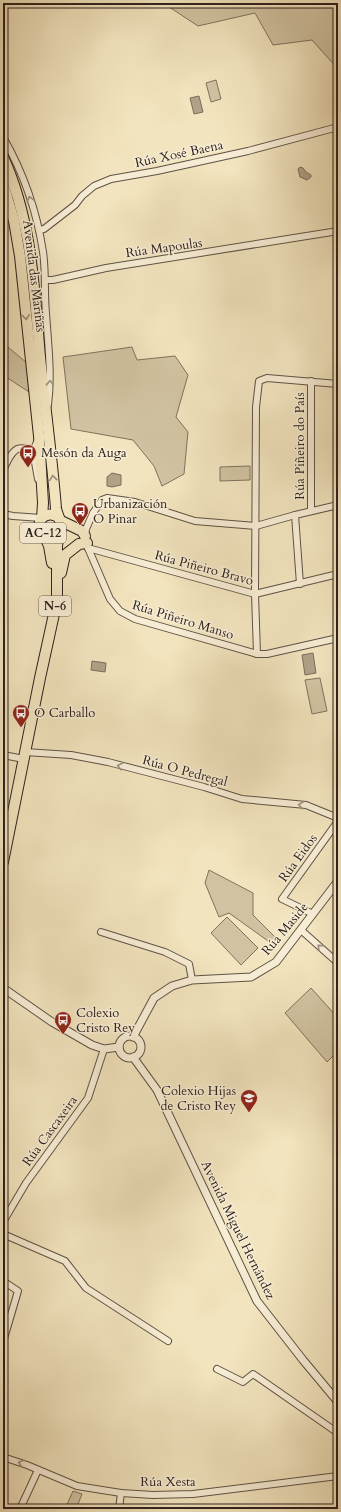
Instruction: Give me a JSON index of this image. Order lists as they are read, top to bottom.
{
  "streets": {
    "highway": ["Avenida das Mariñas", "AC-12", "N-6"],
    "street": [
      "Rúa Xosé Baena",
      "Rúa Mapoulas",
      "Rúa Piñeiro do País",
      "Rúa Piñeiro Bravo",
      "Rúa Piñeiro Manso",
      "Rúa O Pedregal",
      "Rúa Eidos",
      "Rúa Maside",
      "Rúa Cascaxeira",
      "Avenida Miguel Hernández",
      "Rúa Xesta"
    ]
  },
  "crossings": [
    ["Rúa Xosé Baena", "Avenida das Mariñas"],
    ["Rúa Mapoulas", "Avenida das Mariñas"],
    ["Avenida das Mariñas", "AC-12"],
    ["Avenida das Mariñas", "N-6"],
    ["AC-12", "N-6"],
    ["Rúa Piñeiro Bravo", "Rúa Piñeiro Manso"],
    ["N-6", "Rúa O Pedregal"],
    ["Rúa Eidos", "Rúa Maside"],
    ["Rúa Maside", "Avenida Miguel Hernández"]
  ],
  "one_way": ["Rúa O Pedregal"],
  "places": {
    "bus stop": [
      "Mesón da Auga",
      "Urbanización O Pinar",
      "O Carballo",
      "Colexio Cristo Rey"
    ],
    "school or university": ["Colexio Hijas de Cristo Rey"]
  }
}
